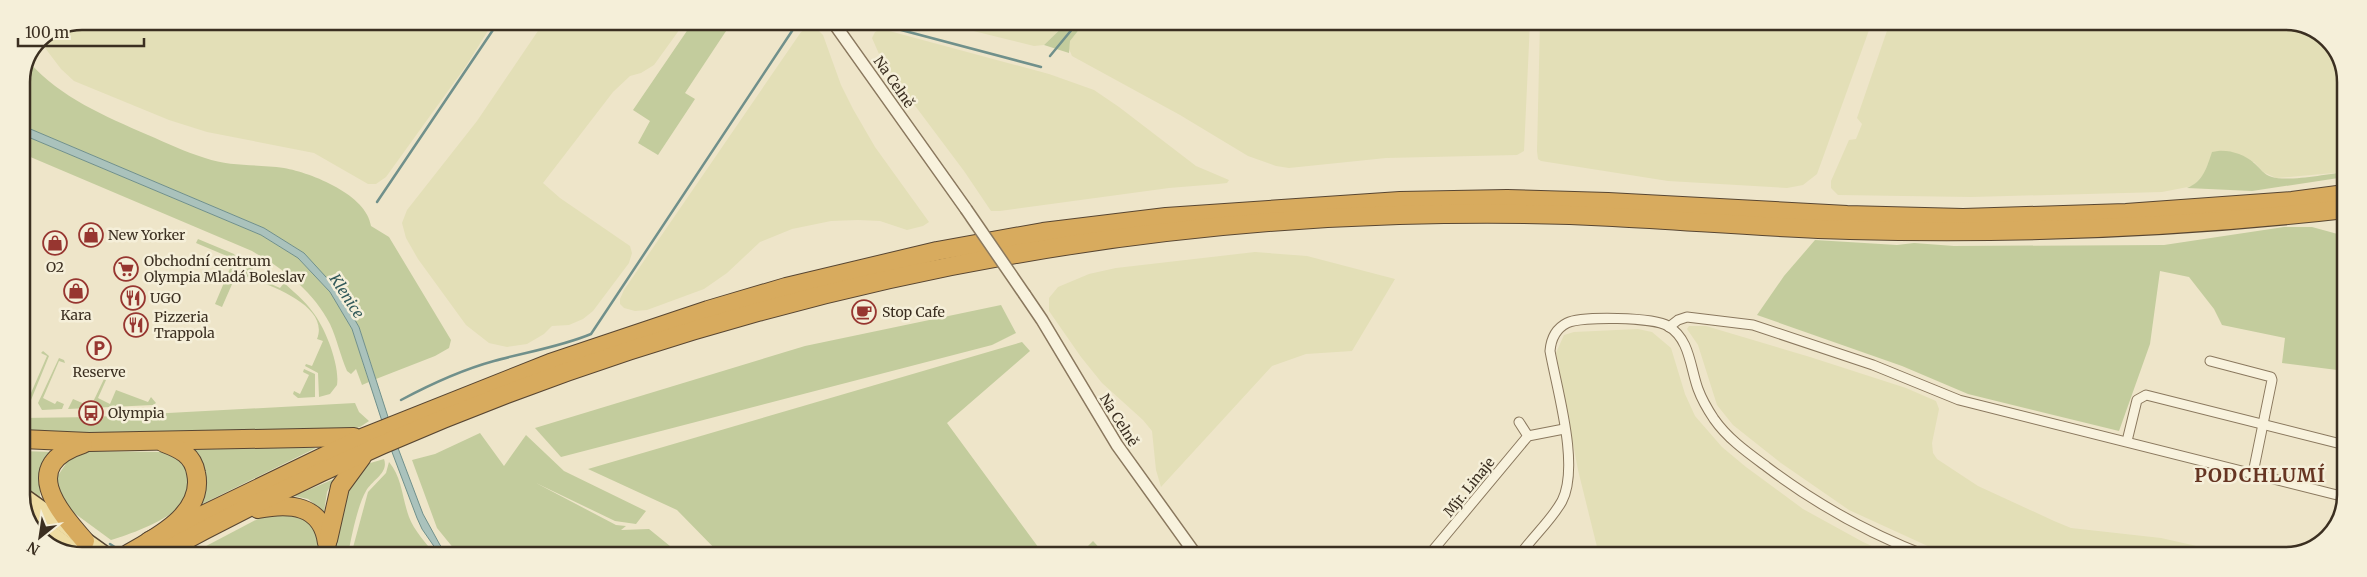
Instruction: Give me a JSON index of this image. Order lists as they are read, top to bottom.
{
  "streets": {
    "street": ["Na Celně", "Mjr. Linaje"]
  },
  "districts": ["PODCHLUMÍ"],
  "water": ["Klenice"],
  "places": {
    "shop": ["New Yorker", "O2", "Kara"],
    "supermarket": ["Obchodní centrum Olympia Mladá Boleslav"],
    "restaurant": ["UGO", "Pizzeria Trappola"],
    "cafe": ["Stop Cafe"],
    "parking": ["Reserve"],
    "bus stop": ["Olympia"]
  },
  "scale_bar": "100 m",
  "north": "bottom left"
}
